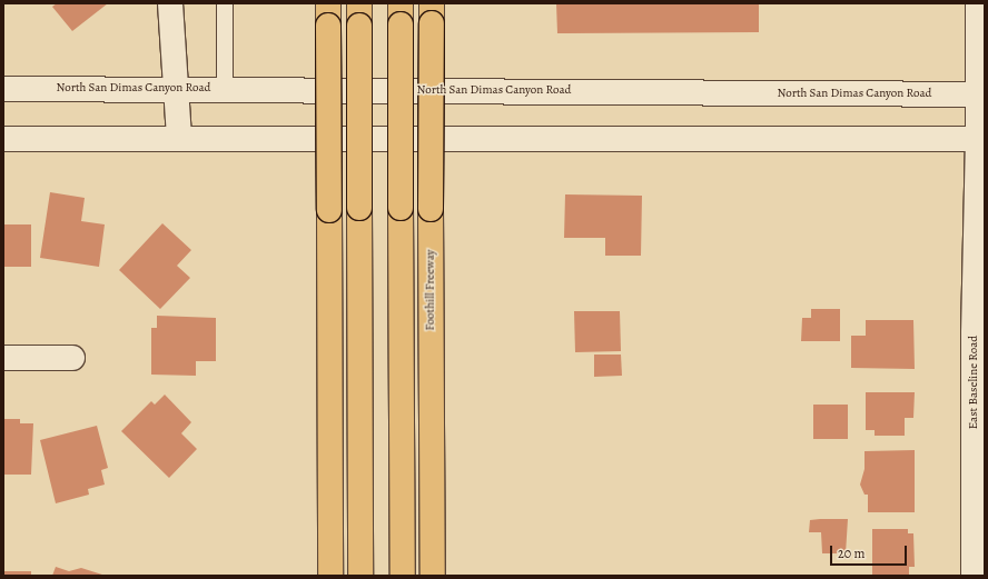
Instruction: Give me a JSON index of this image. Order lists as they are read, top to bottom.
{
  "streets": {
    "highway": ["Foothill Freeway"],
    "main road": ["North San Dimas Canyon Road", "East Baseline Road"]
  },
  "crossings": [
    ["North San Dimas Canyon Road", "East Baseline Road"]
  ],
  "scale_bar": "20 m"
}
